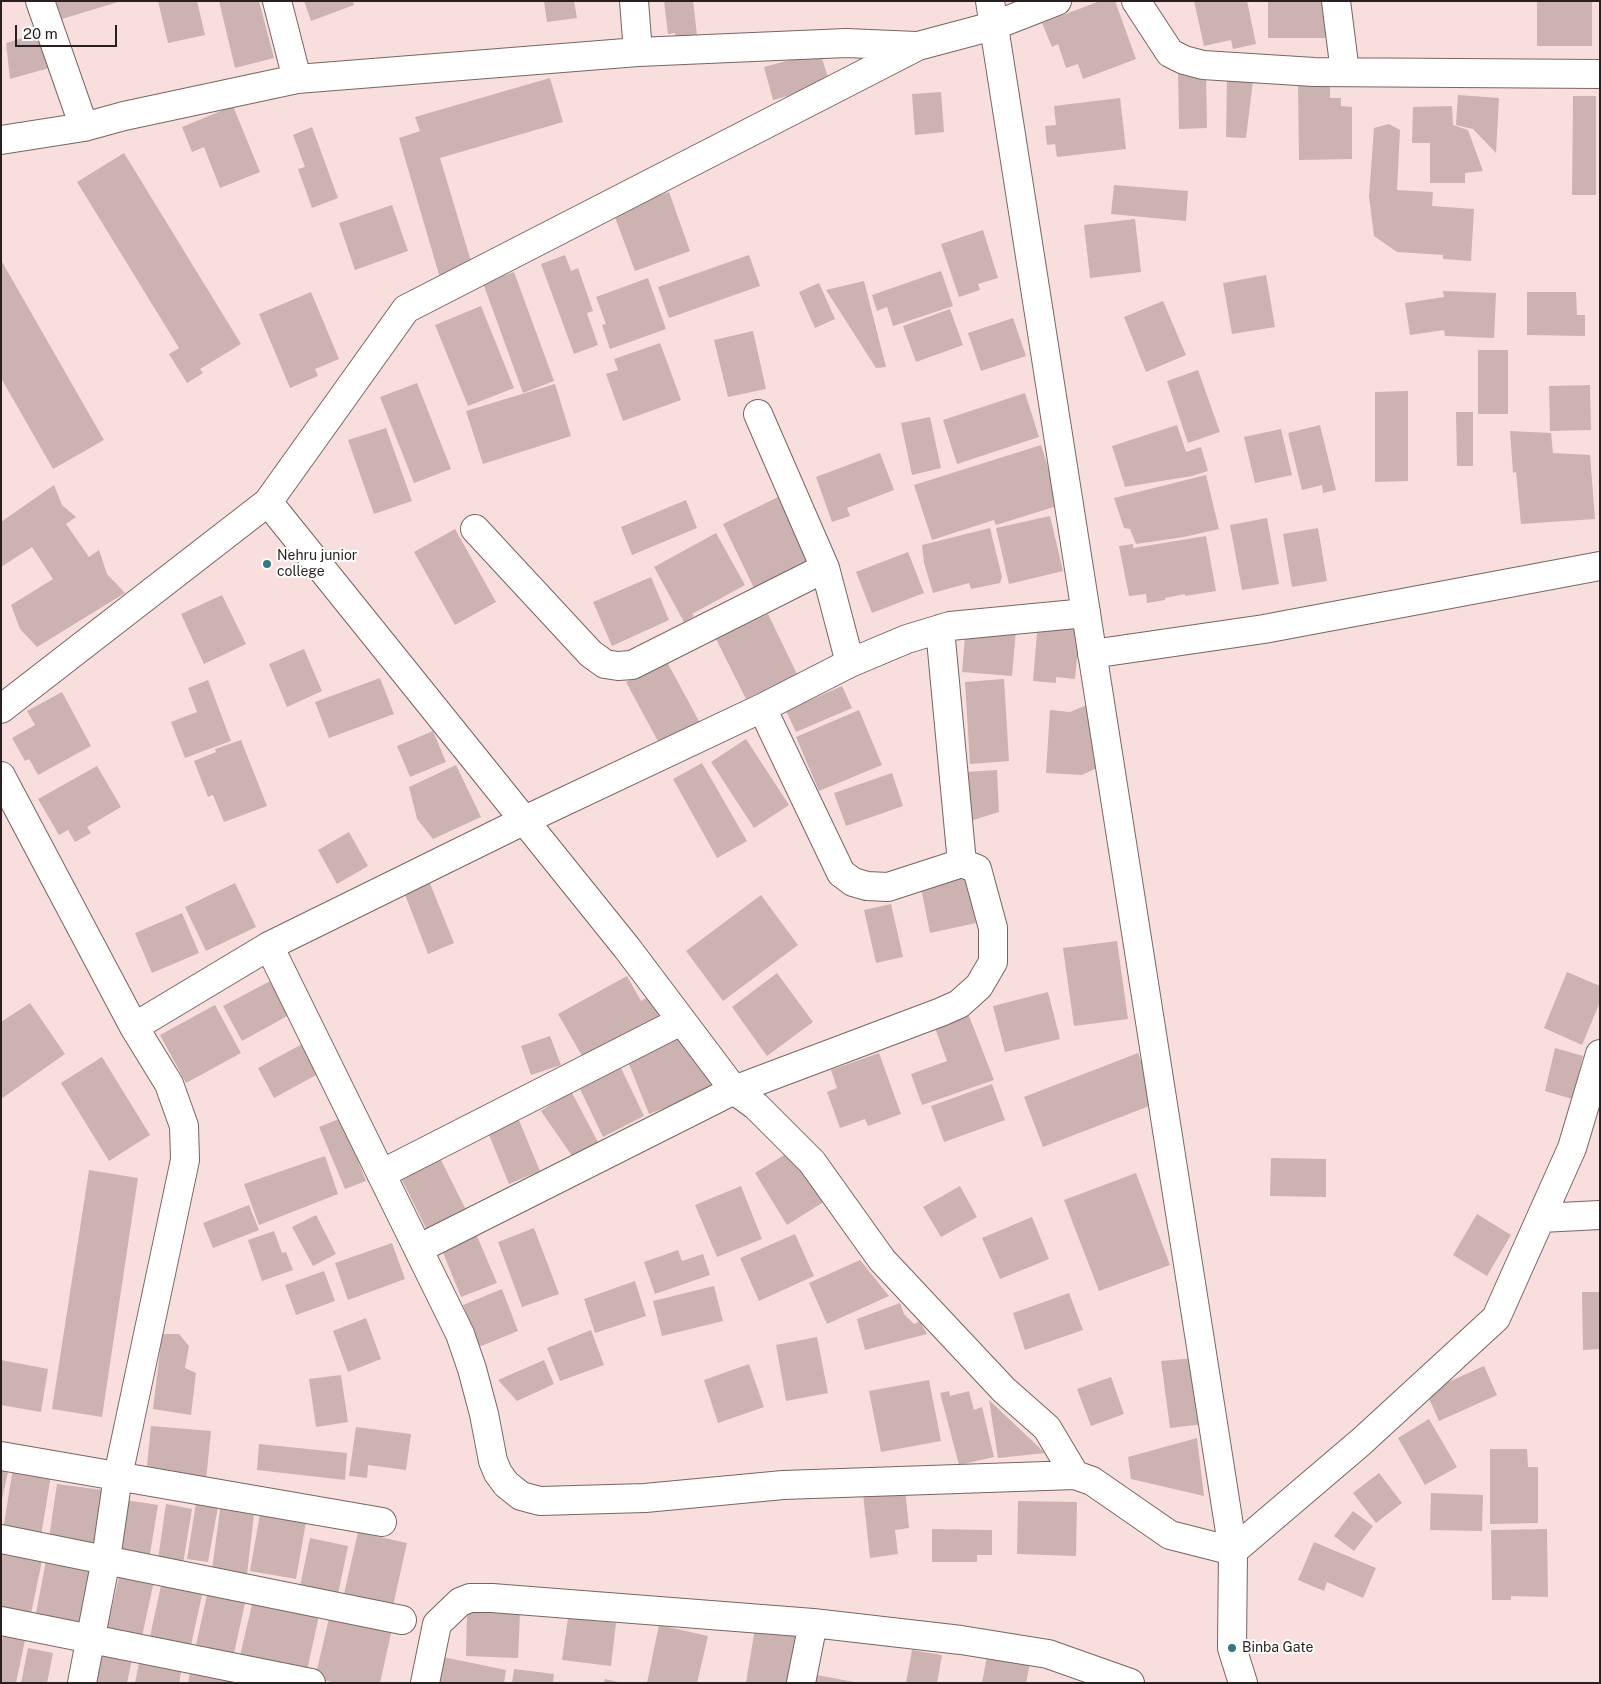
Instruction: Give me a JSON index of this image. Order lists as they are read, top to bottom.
{
  "places": ["Nehru junior college", "Binba Gate"],
  "scale_bar": "20 m"
}
